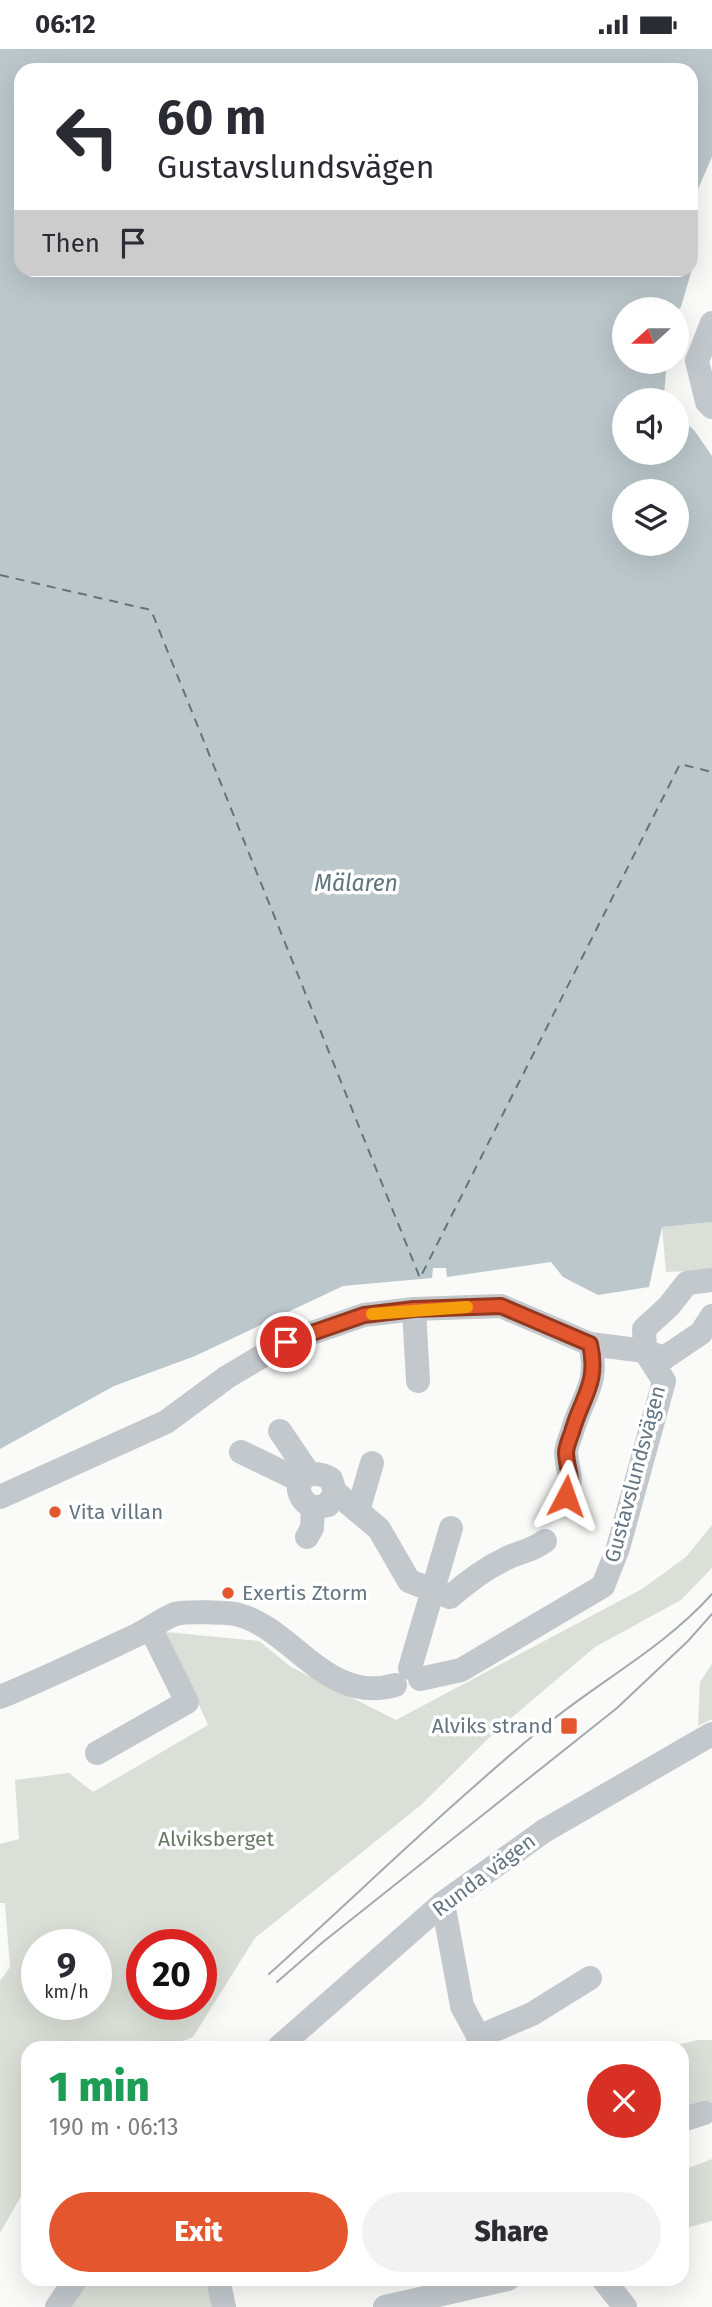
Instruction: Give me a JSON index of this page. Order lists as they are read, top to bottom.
{
  "streets": {
    "street": ["Gustavslundsvägen", "Runda vägen"]
  },
  "water": ["Mälaren"],
  "parks": ["Alviksberget"],
  "places": {
    "other": ["Vita villan", "Exertis Ztorm"],
    "transit": ["Alviks strand"]
  },
  "north": "left",
  "page": {
    "status": "06:12",
    "turn": ["60 m", "Gustavslundsvägen"],
    "then": "Then",
    "speed": "9 km/h",
    "limit": "20",
    "heading": ["1 min", "190 m · 06:13"],
    "buttons": ["Exit", "Share"]
  }
}
